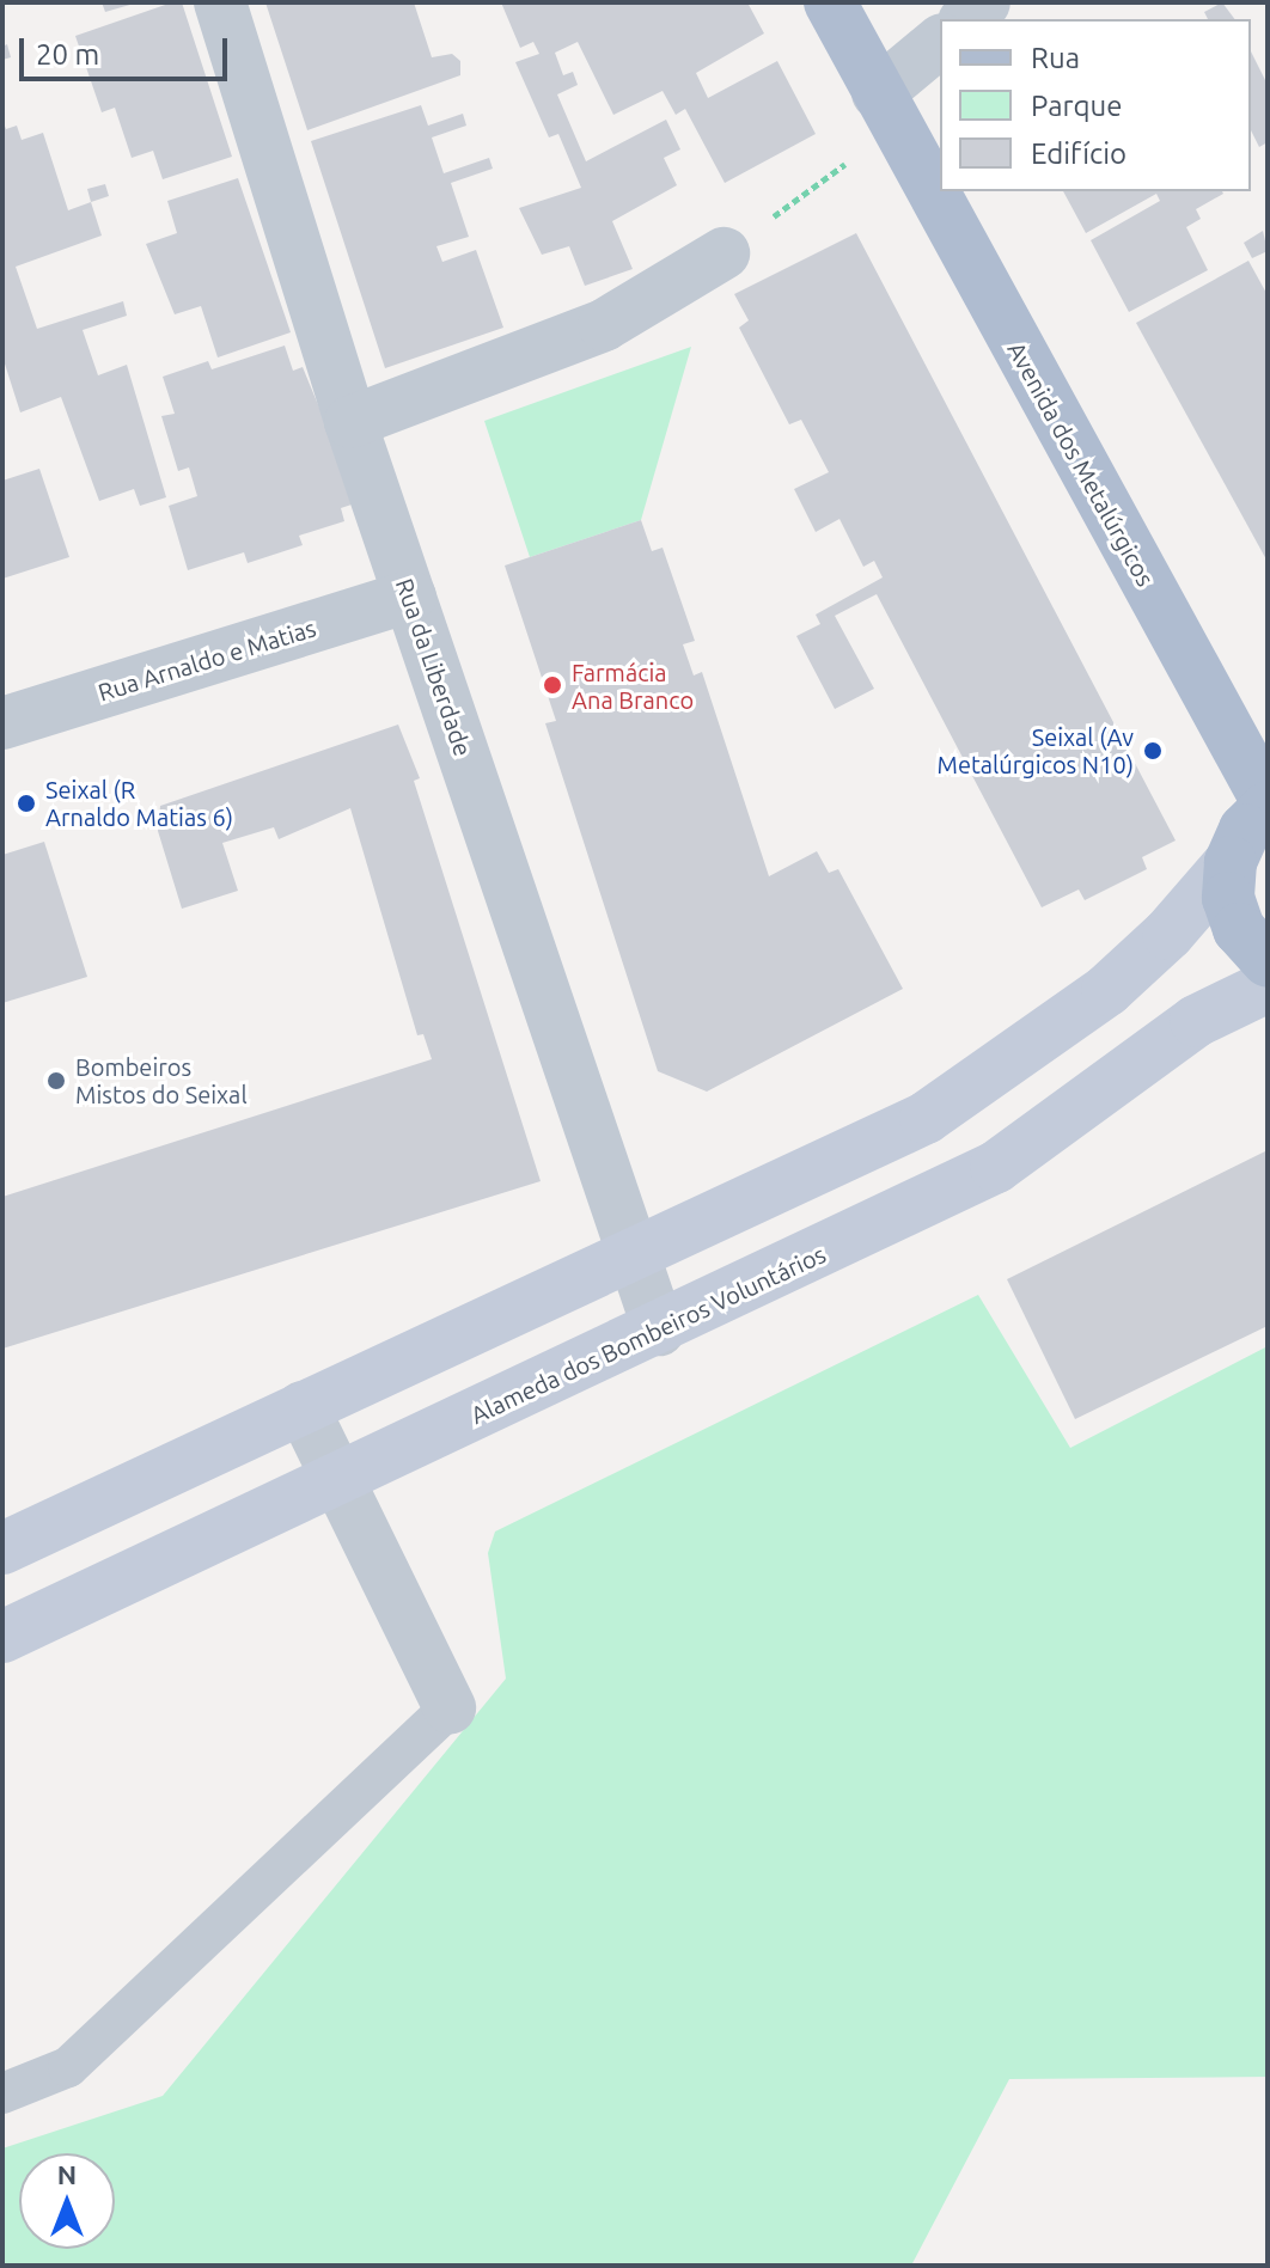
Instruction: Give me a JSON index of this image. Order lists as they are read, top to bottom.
{
  "streets": {
    "main road": ["Avenida dos Metalúrgicos", "Alameda dos Bombeiros Voluntários"],
    "street": ["Rua Arnaldo e Matias", "Rua da Liberdade"]
  },
  "crossings": [
    ["Rua Arnaldo e Matias", "Rua da Liberdade"],
    ["Rua da Liberdade", "Alameda dos Bombeiros Voluntários"]
  ],
  "places": [
    "Farmácia Ana Branco",
    "Seixal (Av Metalúrgicos N10)",
    "Seixal (R Arnaldo Matias 6)",
    "Bombeiros Mistos do Seixal"
  ],
  "legend": ["Rua", "Parque", "Edifício"],
  "scale_bar": "20 m",
  "north": "top"
}
